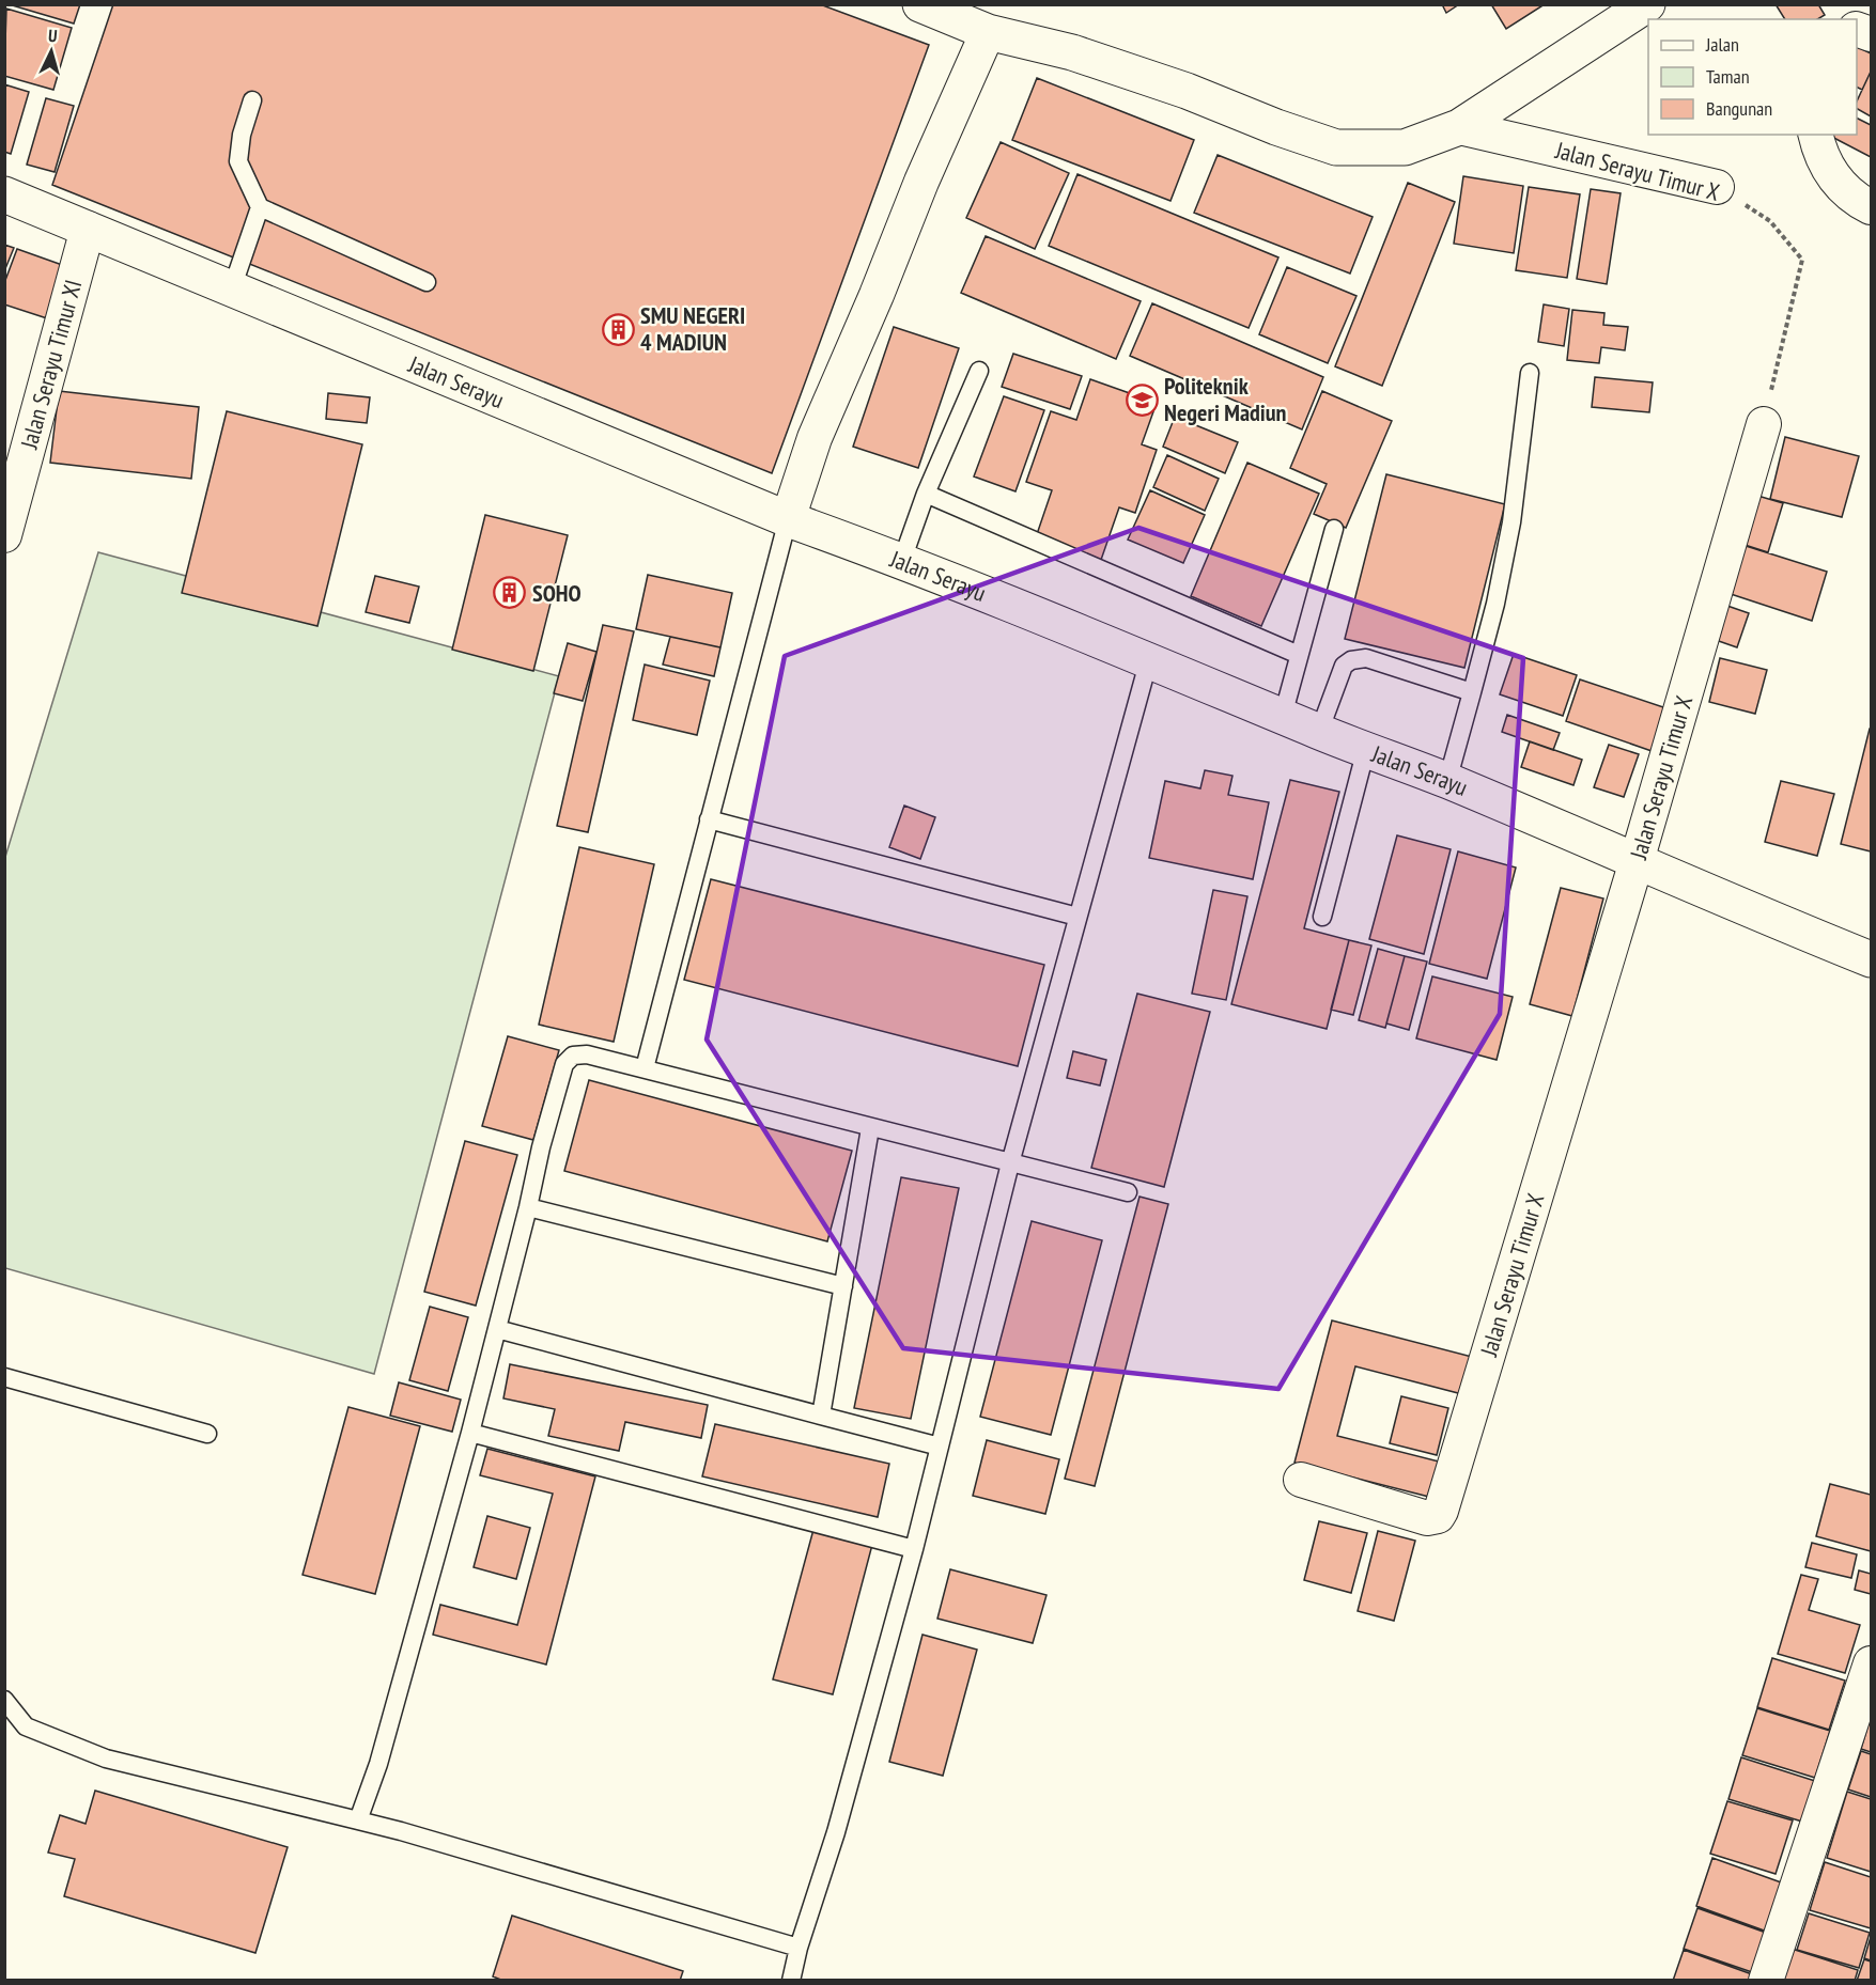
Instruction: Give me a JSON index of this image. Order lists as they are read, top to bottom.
{
  "streets": {
    "main road": ["Jalan Serayu"],
    "street": ["Jalan Serayu Timur X", "Jalan Serayu Timur XI"]
  },
  "crossings": [
    ["Jalan Serayu Timur X", "Jalan Serayu"],
    ["Jalan Serayu Timur XI", "Jalan Serayu"]
  ],
  "places": {
    "building": ["SMU NEGERI 4 MADIUN", "SOHO"],
    "school or university": ["Politeknik Negeri Madiun"]
  },
  "legend": ["Jalan", "Taman", "Bangunan"],
  "north": "top"
}
